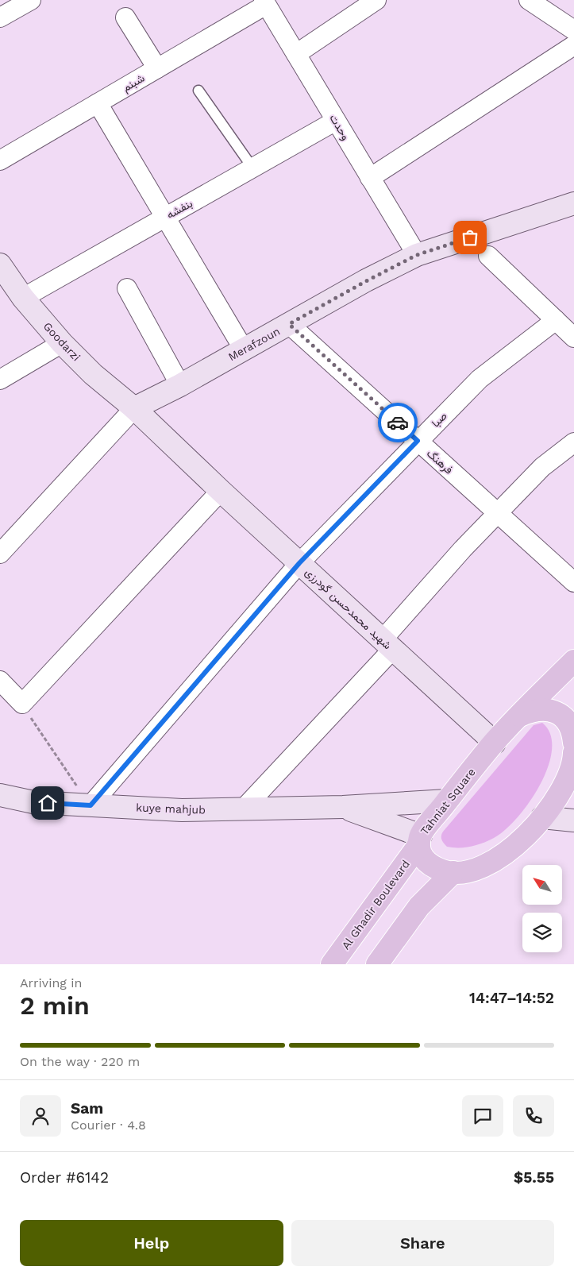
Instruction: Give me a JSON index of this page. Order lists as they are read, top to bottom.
{
  "streets": {
    "main road": ["Tahniat Square", "Al Ghadir Boulevard"],
    "street": [
      "شبنم",
      "وحدت",
      "بنفشه",
      "Goodarzi",
      "Merafzoun",
      "صبا",
      "فرهنگ",
      "شهید محمدحسن گودرزی",
      "kuye mahjub"
    ]
  },
  "crossings": [
    ["شبنم", "وحدت"],
    ["وحدت", "بنفشه"],
    ["وحدت", "Merafzoun"],
    ["بنفشه", "Goodarzi"],
    ["Goodarzi", "Merafzoun"],
    ["Goodarzi", "شهید محمدحسن گودرزی"],
    ["Merafzoun", "فرهنگ"],
    ["Merafzoun", "شهید محمدحسن گودرزی"],
    ["صبا", "فرهنگ"],
    ["صبا", "شهید محمدحسن گودرزی"],
    ["صبا", "kuye mahjub"],
    ["شهید محمدحسن گودرزی", "Tahniat Square"],
    ["Tahniat Square", "kuye mahjub"],
    ["Tahniat Square", "Al Ghadir Boulevard"]
  ],
  "north": "top left",
  "page": {
    "heading": ["2 min", "Arriving in", "14:47–14:52"],
    "panel": [
      "Sam",
      "Courier · 4.8",
      "Order #6142",
      "$5.55"
    ],
    "bar": "On the way · 220 m",
    "buttons": ["Help", "Share"]
  }
}
